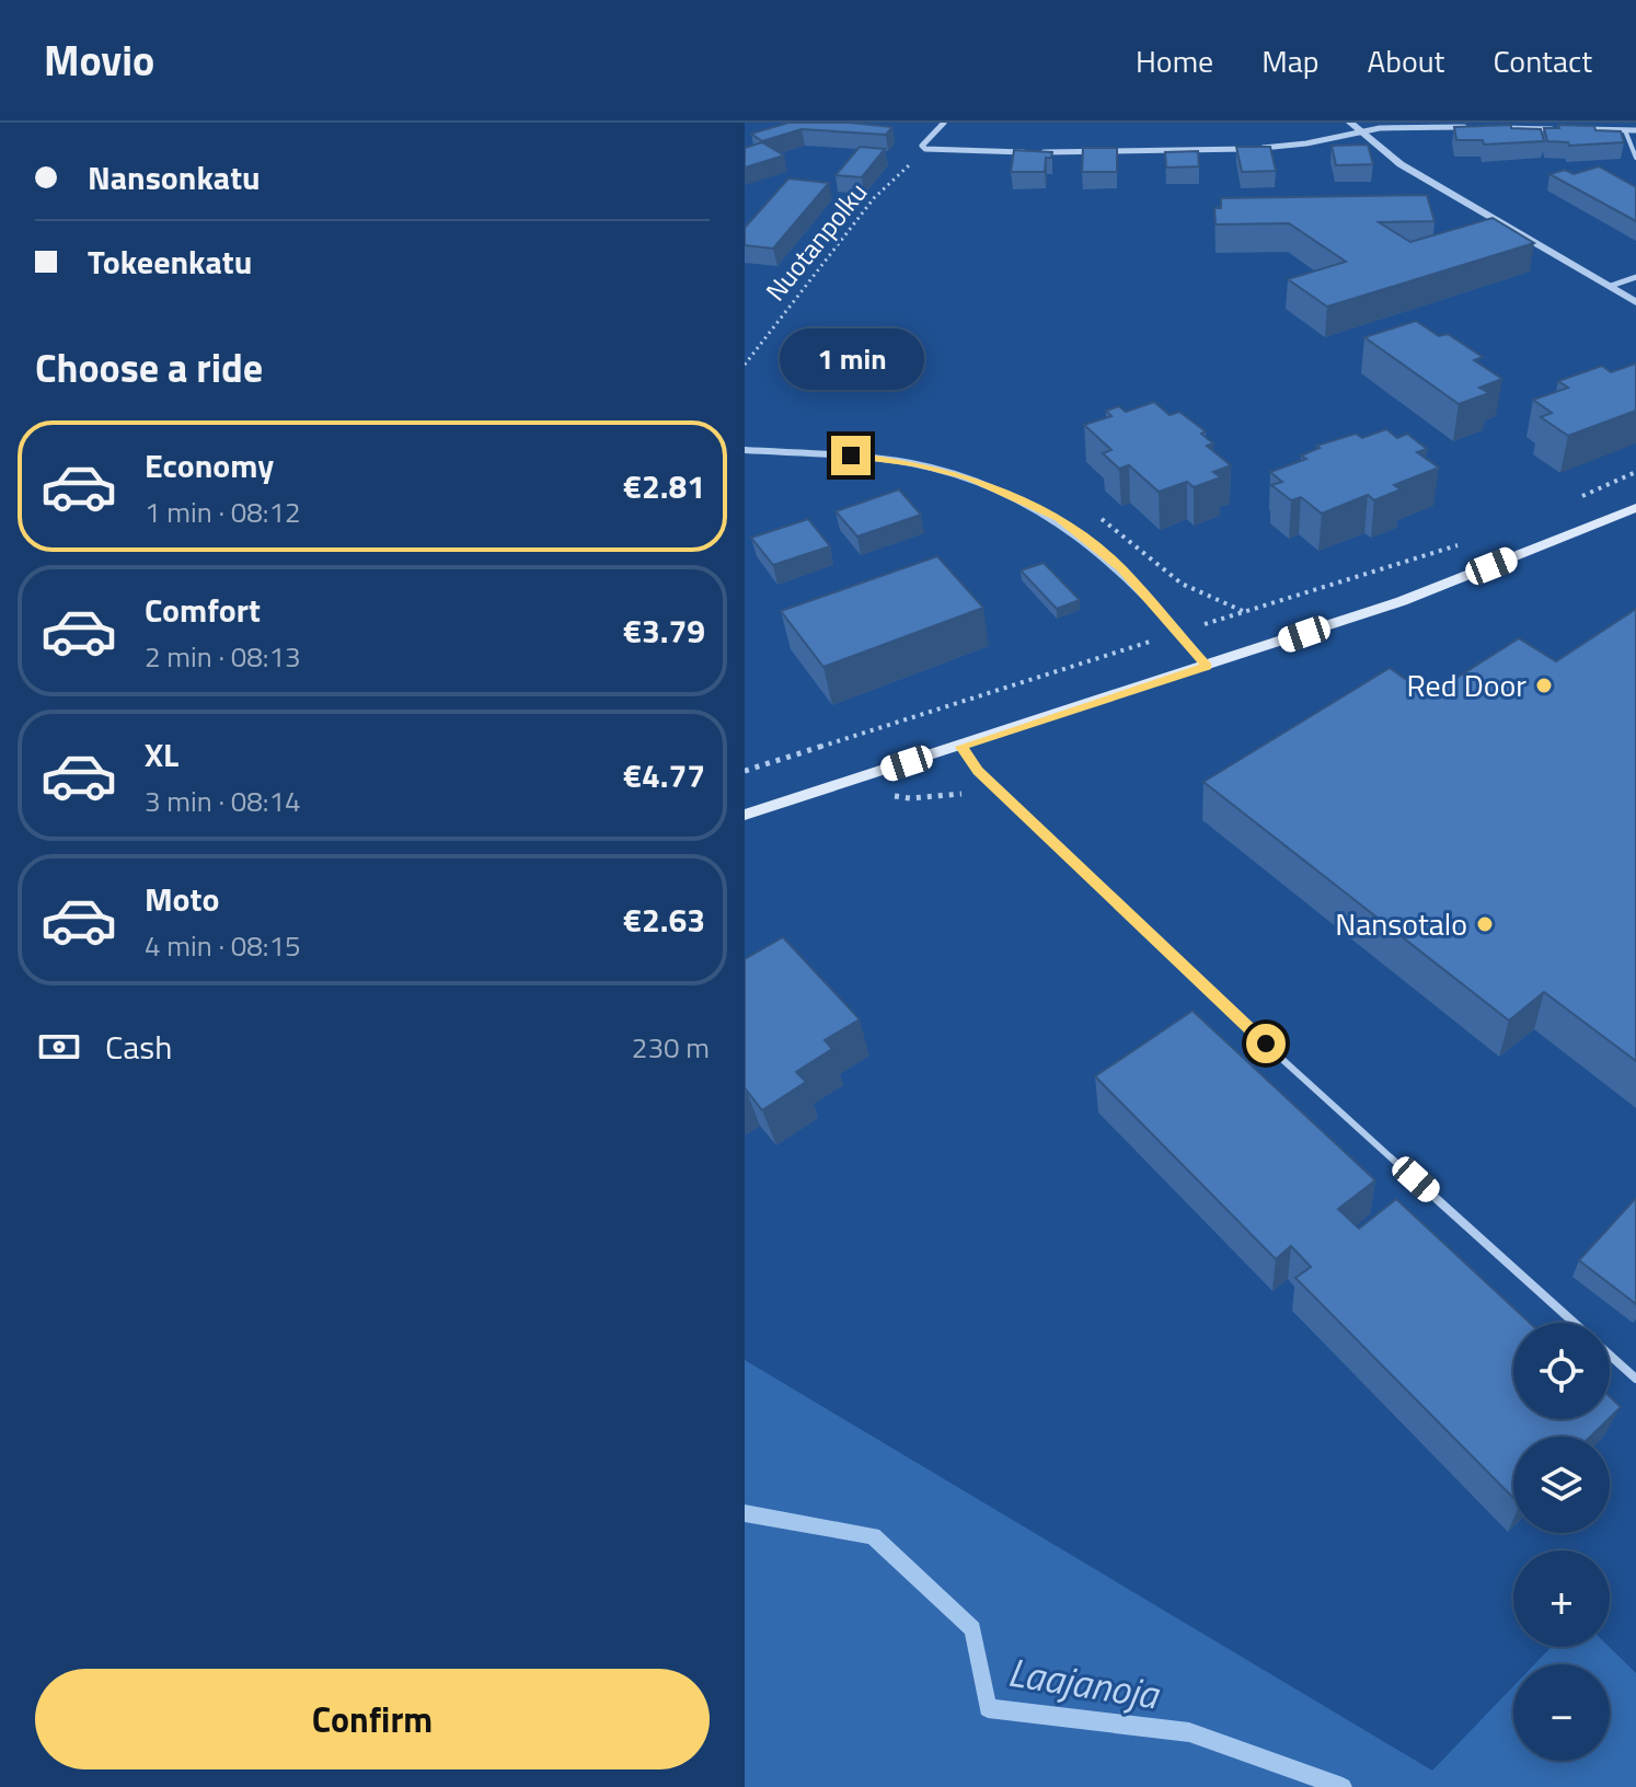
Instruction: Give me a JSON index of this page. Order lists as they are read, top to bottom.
{
  "streets": {
    "path": ["Nuotanpolku"]
  },
  "water": ["Laajanoja"],
  "places": ["Red Door", "Nansotalo"],
  "page": {
    "header": "Movio",
    "nav": [
      "Home",
      "Map",
      "About",
      "Contact"
    ],
    "banner": ["Nansonkatu", "Tokeenkatu"],
    "heading": "Choose a ride",
    "bubble": "1 min",
    "list": [
      {
        "name": "Economy",
        "note": "1 min · 08:12",
        "value": "€2.81"
      },
      {
        "name": "Comfort",
        "note": "2 min · 08:13",
        "value": "€3.79"
      },
      {
        "name": "XL",
        "note": "3 min · 08:14",
        "value": "€4.77"
      },
      {
        "name": "Moto",
        "note": "4 min · 08:15",
        "value": "€2.63"
      }
    ],
    "pay": ["Cash", "230 m"],
    "map_buttons": ["+", "−"],
    "buttons": "Confirm"
  }
}
